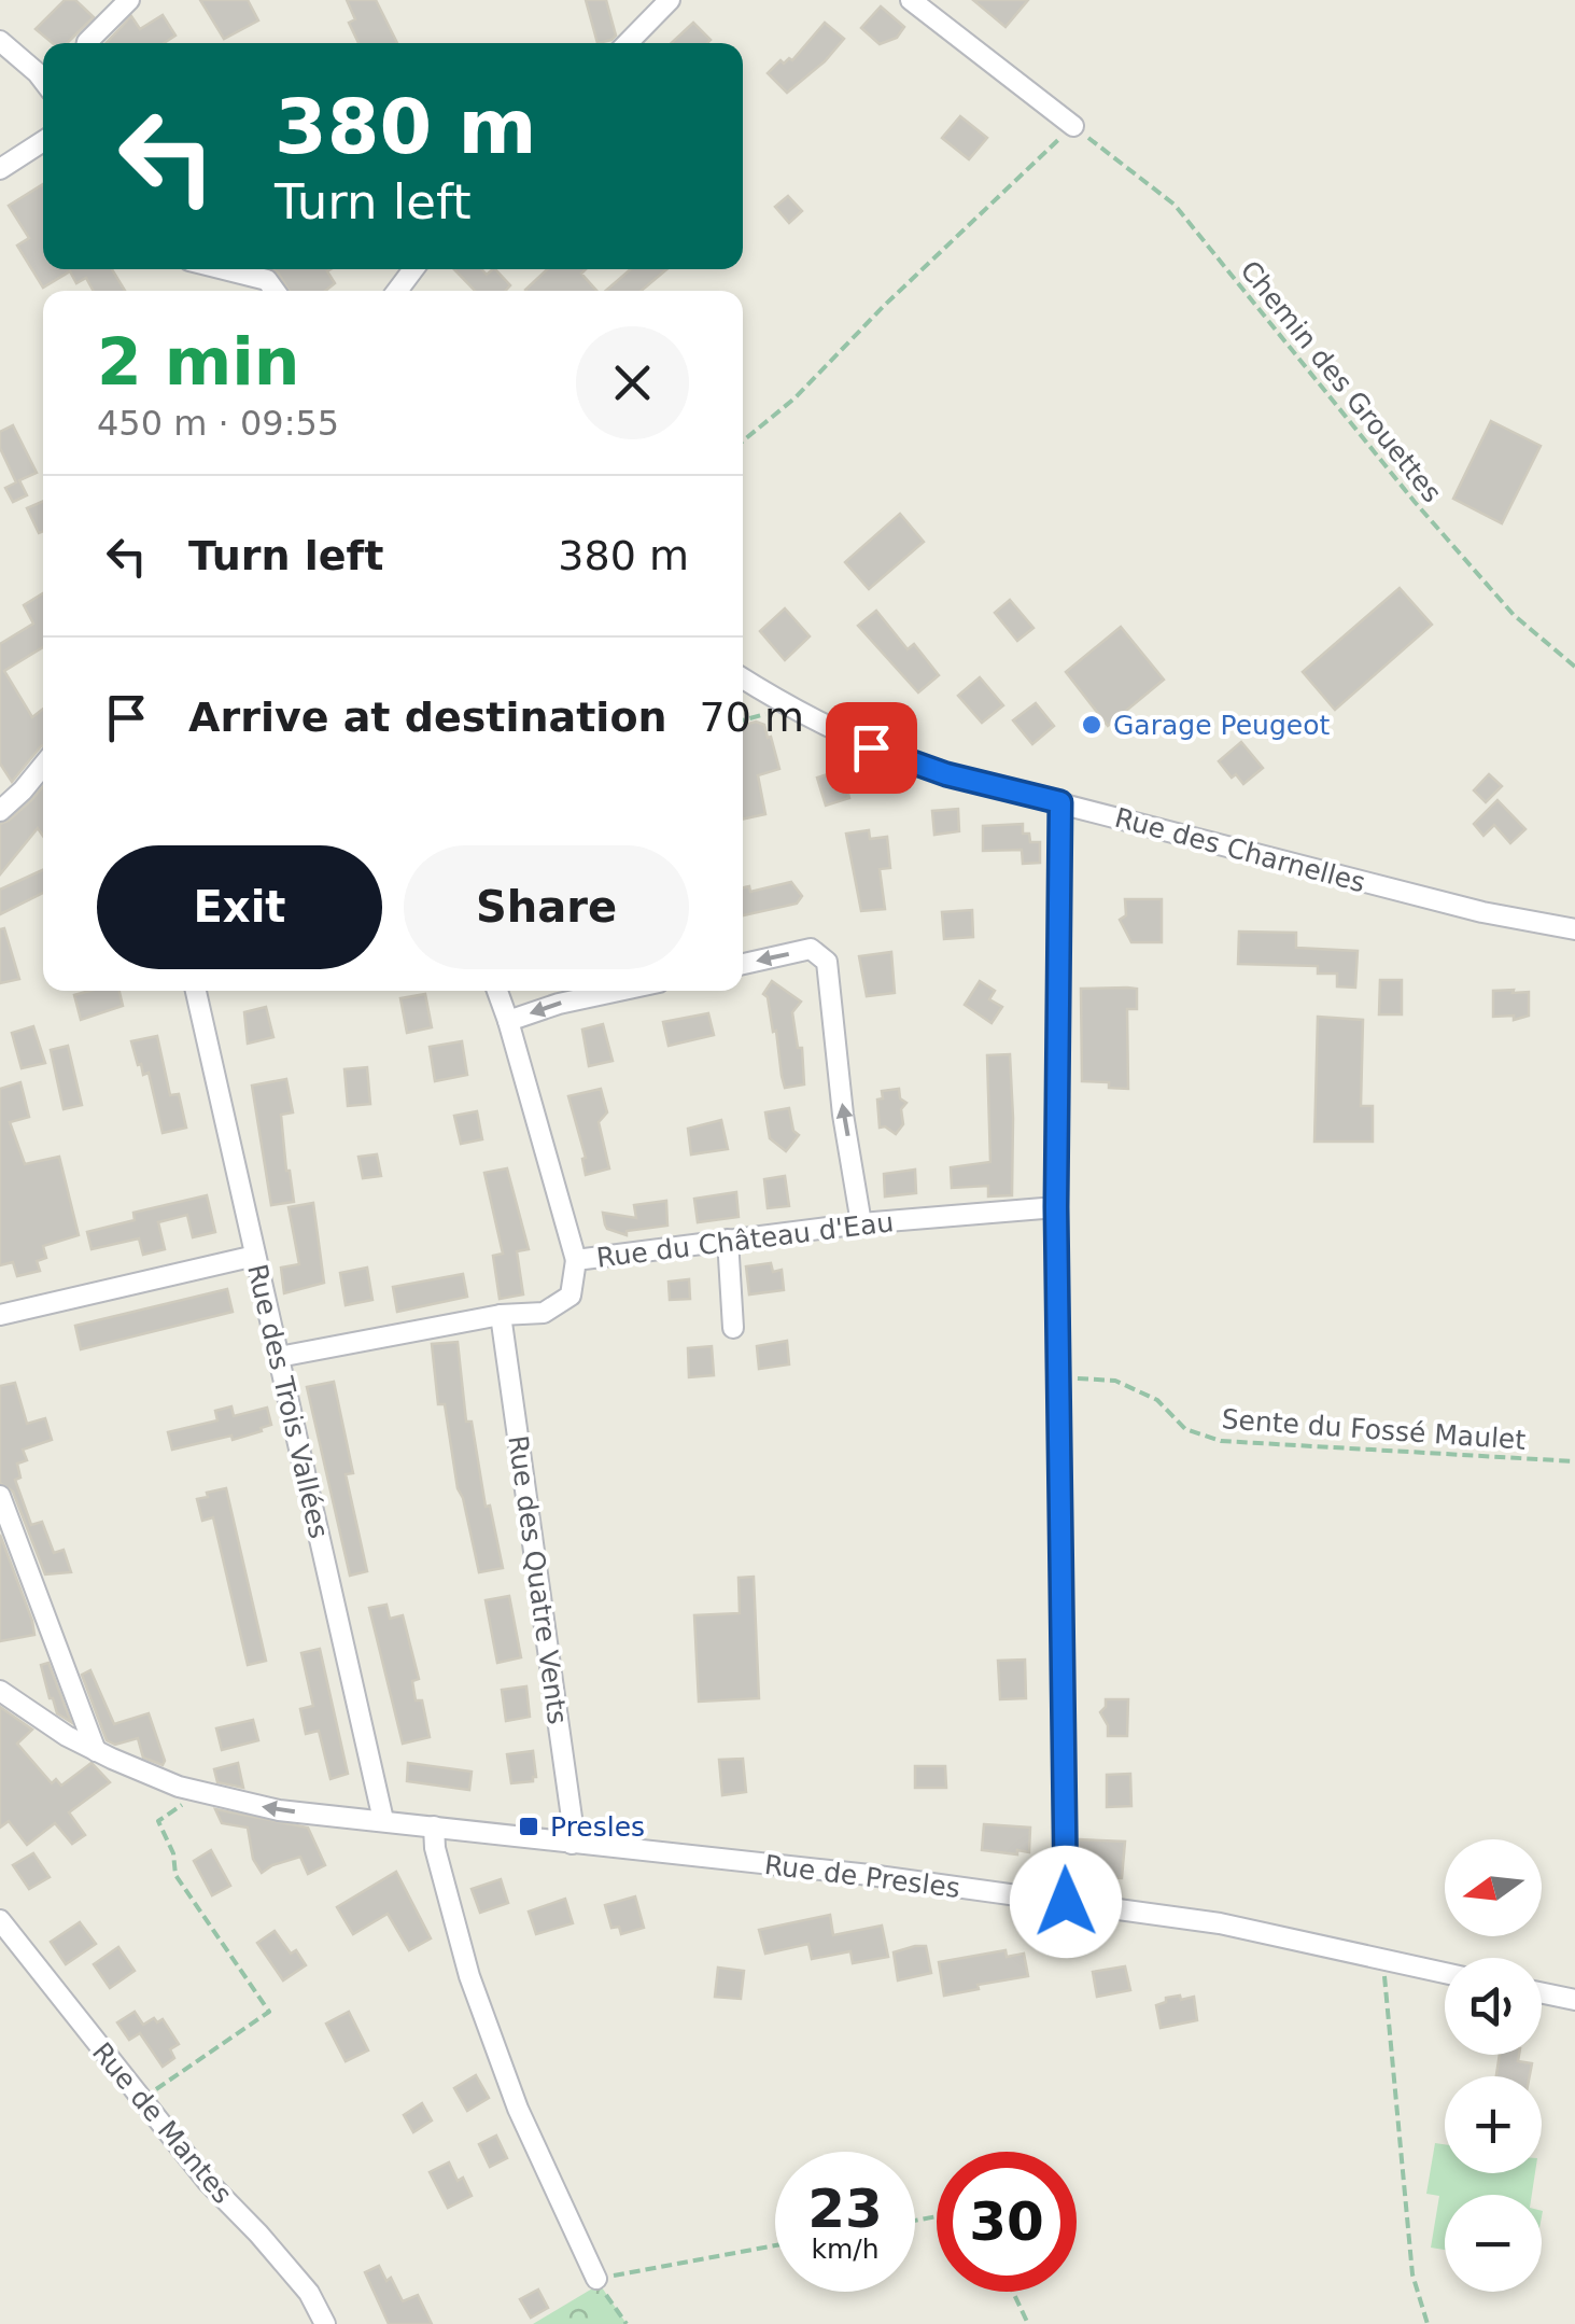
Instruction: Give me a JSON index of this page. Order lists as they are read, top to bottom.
{
  "streets": {
    "street": [
      "Rue des Charnelles",
      "Rue du Château d'Eau",
      "Rue des Trois Vallées",
      "Rue des Quatre Vents",
      "Rue de Presles",
      "Rue de Mantes"
    ],
    "path": ["Chemin des Grouettes", "Sente du Fossé Maulet"]
  },
  "crossings": [
    ["Rue du Château d'Eau", "Rue des Trois Vallées"],
    ["Rue du Château d'Eau", "Rue des Quatre Vents"],
    ["Rue des Trois Vallées", "Rue de Presles"],
    ["Rue des Quatre Vents", "Rue de Presles"]
  ],
  "places": {
    "other": ["Garage Peugeot"],
    "transit": ["Presles"]
  },
  "north": "left",
  "page": {
    "turn": ["380 m", "Turn left"],
    "heading": ["2 min", "450 m · 09:55"],
    "list": [
      {
        "name": "Turn left",
        "value": "380 m"
      },
      {
        "name": "Arrive at destination",
        "value": "70 m"
      }
    ],
    "buttons": ["Exit", "Share"],
    "map_buttons": ["+", "−"],
    "speed": "23 km/h",
    "limit": "30"
  }
}
